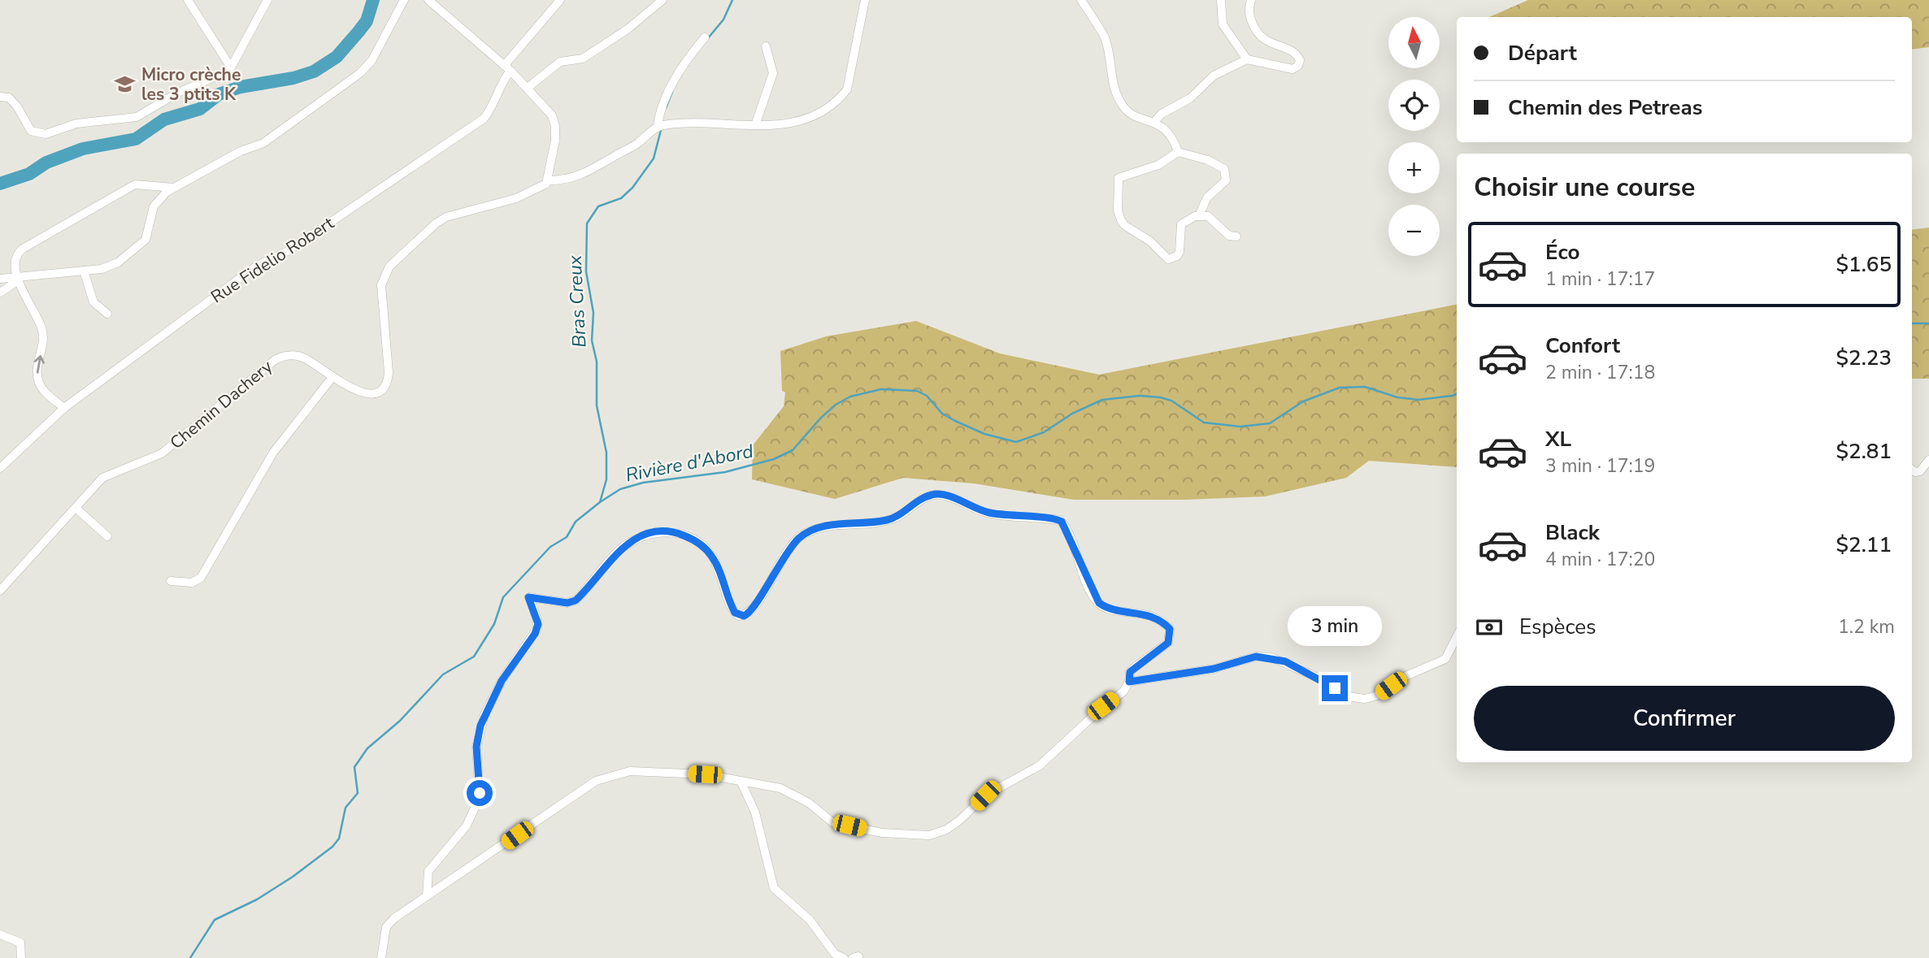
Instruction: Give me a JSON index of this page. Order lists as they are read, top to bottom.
{
  "streets": {
    "street": ["Rue Fidelio Robert", "Chemin Dachery"]
  },
  "water": ["Bras Creux", "Rivière d'Abord"],
  "places": {
    "school or university": ["Micro crèche les 3 ptits K"]
  },
  "north": "top",
  "page": {
    "map_buttons": ["+", "−"],
    "banner": ["Départ", "Chemin des Petreas"],
    "heading": "Choisir une course",
    "list": [
      {
        "name": "Éco",
        "note": "1 min · 17:17",
        "value": "$1.65"
      },
      {
        "name": "Confort",
        "note": "2 min · 17:18",
        "value": "$2.23"
      },
      {
        "name": "XL",
        "note": "3 min · 17:19",
        "value": "$2.81"
      },
      {
        "name": "Black",
        "note": "4 min · 17:20",
        "value": "$2.11"
      }
    ],
    "pay": ["Espèces", "1.2 km"],
    "bubble": "3 min",
    "buttons": "Confirmer"
  }
}
